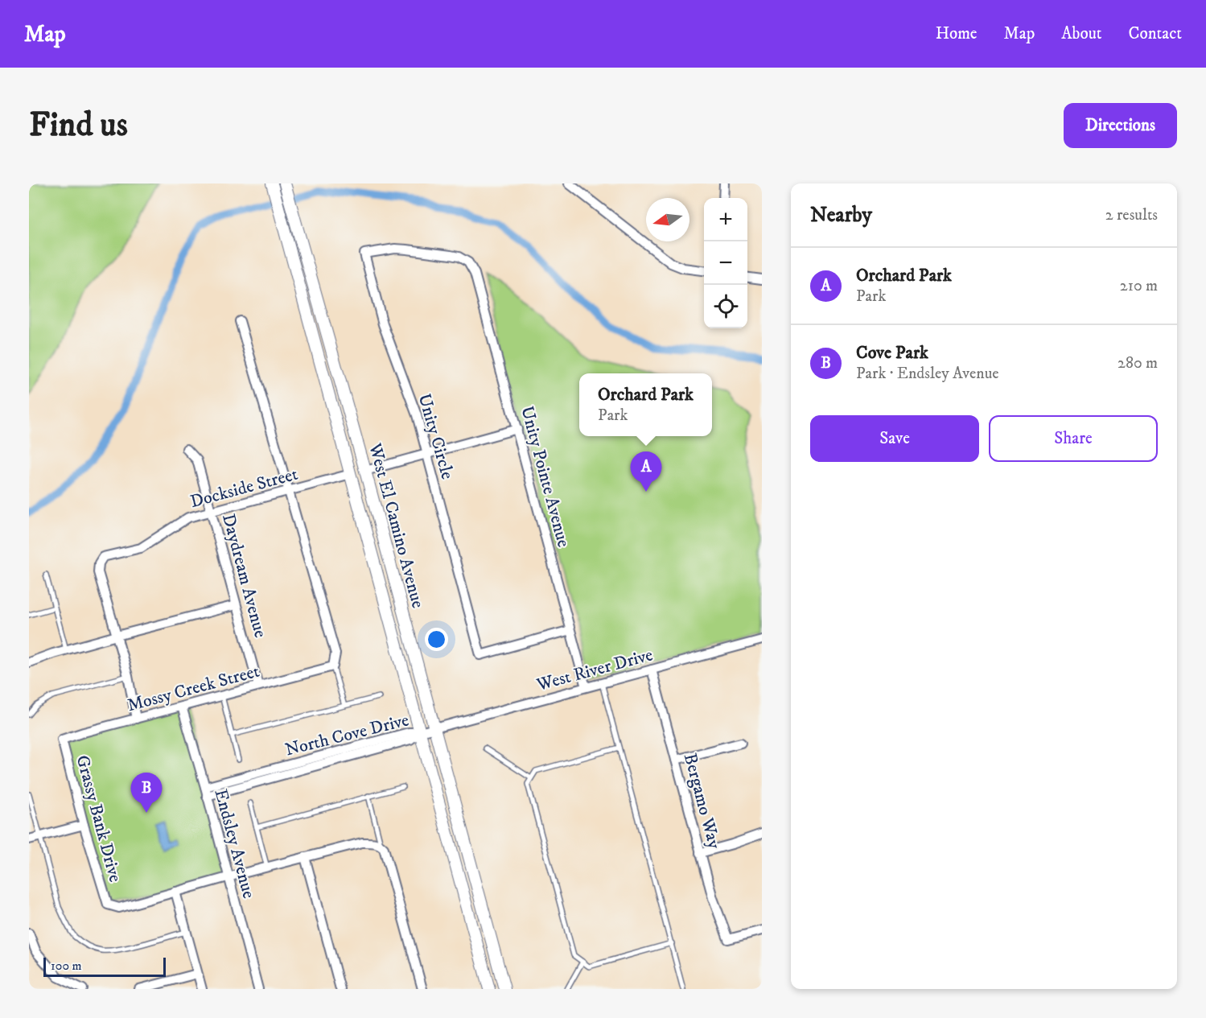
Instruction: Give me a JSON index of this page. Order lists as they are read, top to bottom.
{
  "streets": {
    "main road": ["West El Camino Avenue"],
    "street": [
      "Unity Circle",
      "Unity Pointe Avenue",
      "Dockside Street",
      "Daydream Avenue",
      "West River Drive",
      "Mossy Creek Street",
      "North Cove Drive",
      "Bergamo Way",
      "Grassy Bank Drive",
      "Endsley Avenue"
    ]
  },
  "crossings": [
    ["Unity Circle", "Unity Pointe Avenue"],
    ["Unity Pointe Avenue", "West River Drive"],
    ["Dockside Street", "West El Camino Avenue"],
    ["Dockside Street", "Daydream Avenue"],
    ["West El Camino Avenue", "West River Drive"],
    ["West El Camino Avenue", "North Cove Drive"],
    ["Daydream Avenue", "Mossy Creek Street"],
    ["West River Drive", "North Cove Drive"],
    ["West River Drive", "Bergamo Way"],
    ["Mossy Creek Street", "Grassy Bank Drive"],
    ["Mossy Creek Street", "Endsley Avenue"],
    ["North Cove Drive", "Endsley Avenue"]
  ],
  "scale_bar": "100 m",
  "north": "left",
  "page": {
    "header": "Map",
    "nav": [
      "Home",
      "Map",
      "About",
      "Contact"
    ],
    "buttons": [
      "Directions",
      ["Save", "Share"]
    ],
    "title": "Find us",
    "heading": ["Nearby", "2 results"],
    "map_buttons": ["+", "−"],
    "list": [
      {
        "mark": "A",
        "name": "Orchard Park",
        "note": "Park",
        "value": "210 m"
      },
      {
        "mark": "B",
        "name": "Cove Park",
        "note": "Park · Endsley Avenue",
        "value": "280 m"
      }
    ],
    "popup": ["Orchard Park", "Park"],
    "pins": ["A", "B"],
    "scale": "100 m"
  }
}
